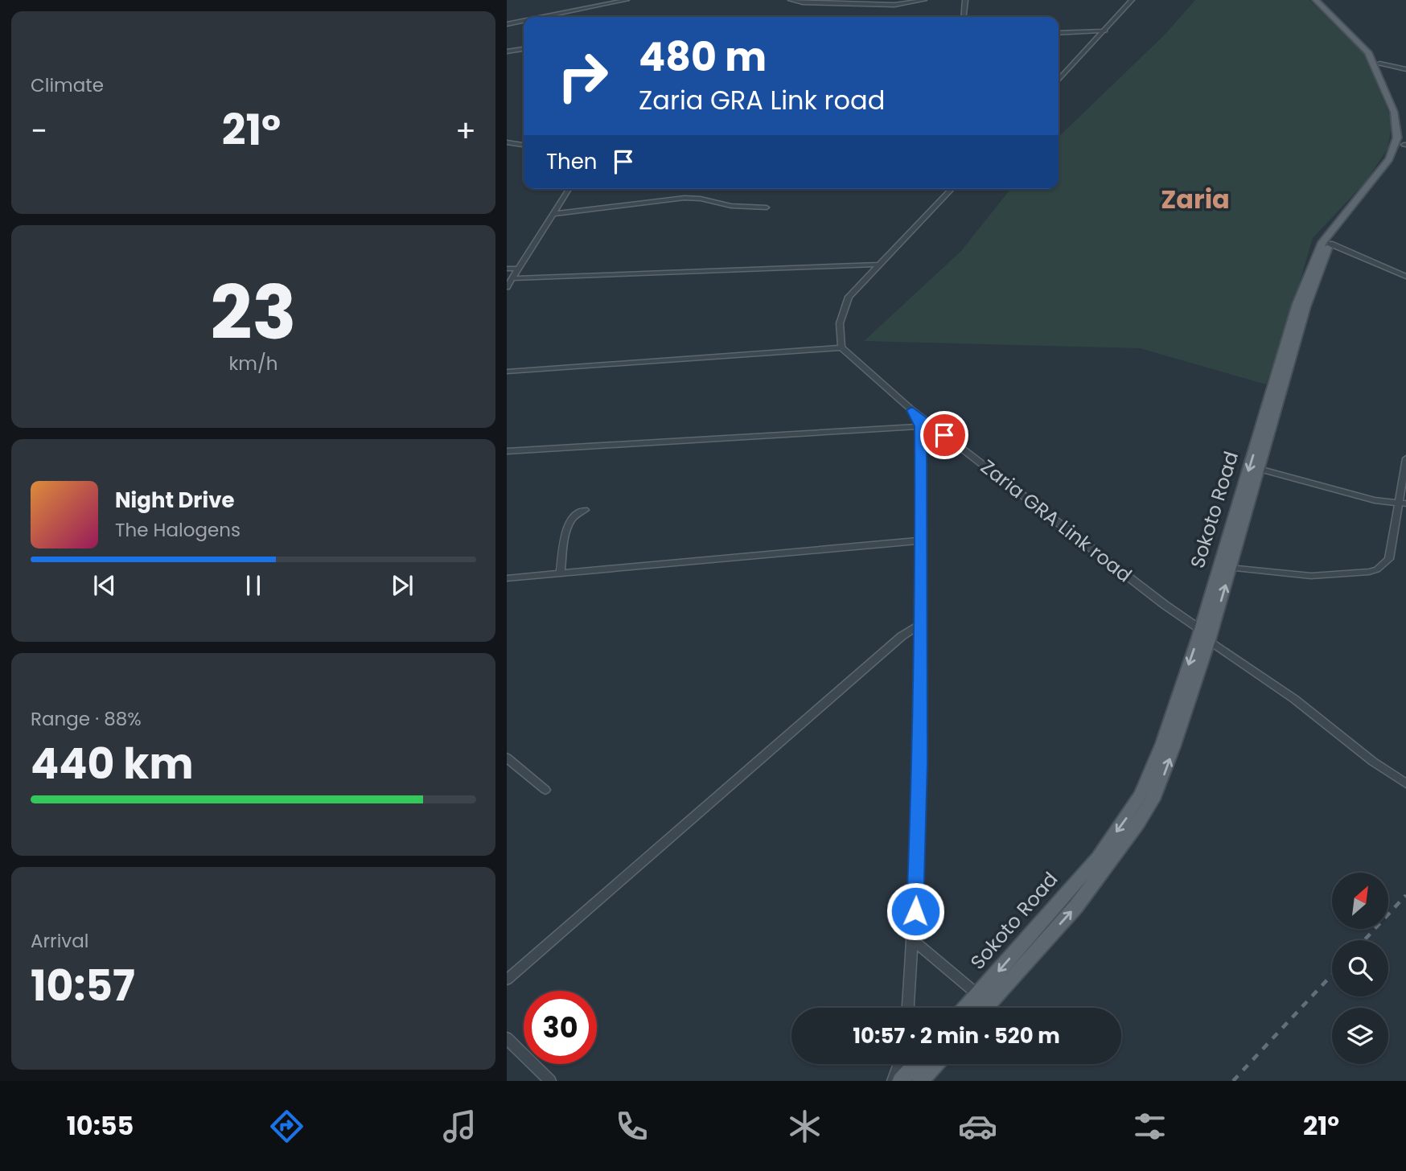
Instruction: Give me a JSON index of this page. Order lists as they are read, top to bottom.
{
  "streets": {
    "main road": ["Sokoto Road"],
    "street": ["Zaria GRA Link road"]
  },
  "crossings": [
    ["Sokoto Road", "Zaria GRA Link road"]
  ],
  "districts": ["Zaria"],
  "north": "top right",
  "page": {
    "tile": [
      "Climate",
      ["23", "km/h"],
      ["Range · 88%", "440 km"],
      ["Arrival", "10:57"]
    ],
    "turn": ["480 m", "Zaria GRA Link road"],
    "heat": ["−", "21°", "+"],
    "then": "Then",
    "song": ["Night Drive", "The Halogens"],
    "limit": "30",
    "trip": "10:57 · 2 min · 520 m",
    "tabs": ["10:55", "21°"]
  }
}
